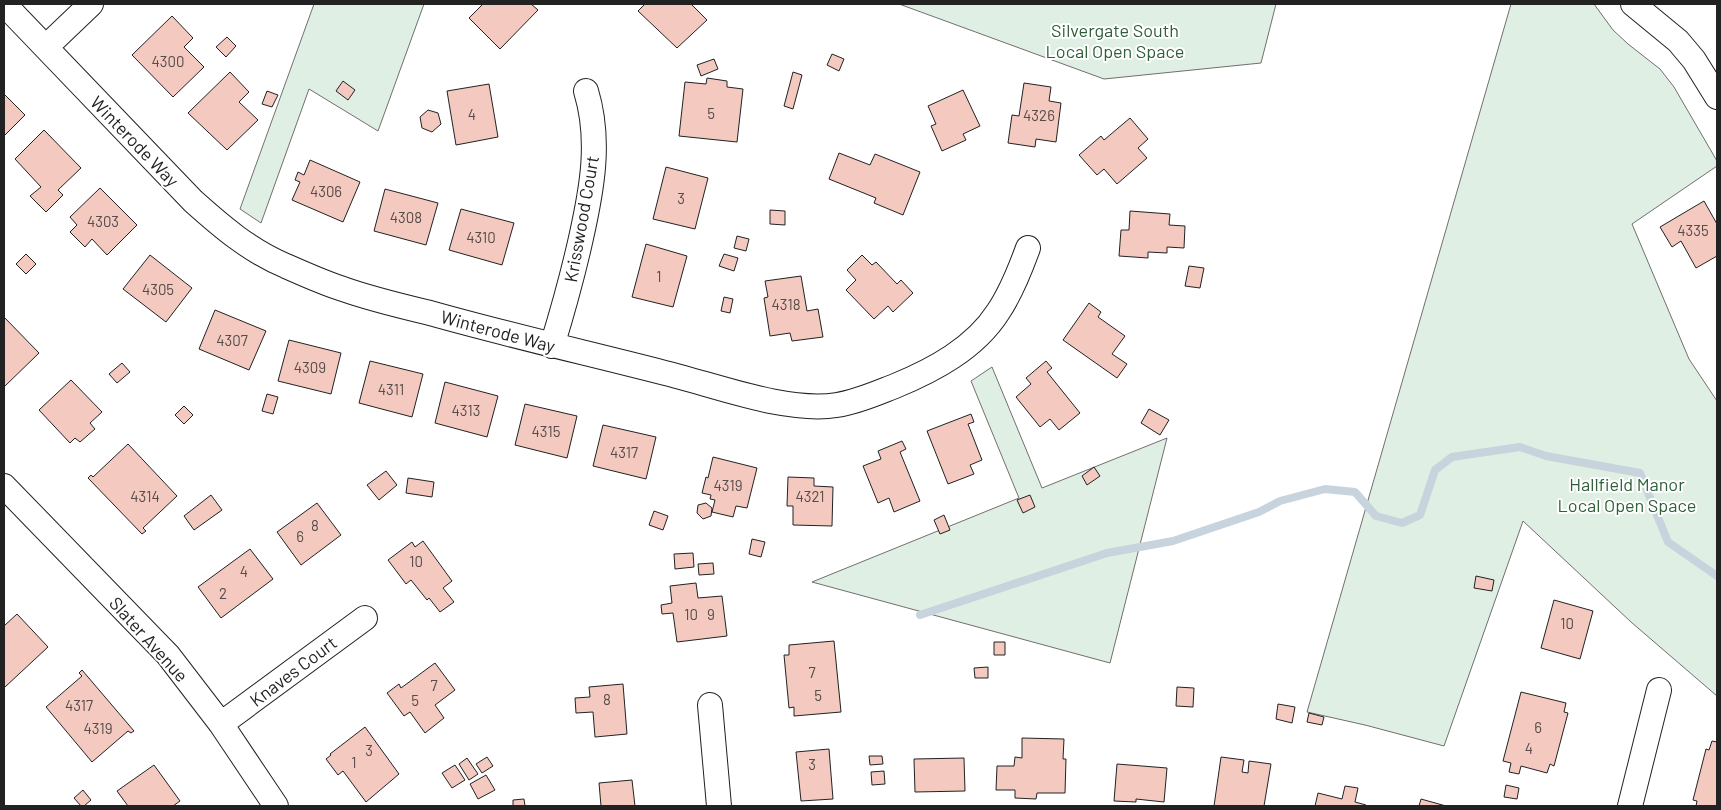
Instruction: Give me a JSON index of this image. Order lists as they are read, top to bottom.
{
  "streets": {
    "street": [
      "Winterode Way",
      "Krisswood Court",
      "Slater Avenue",
      "Knaves Court"
    ]
  },
  "crossings": [
    ["Winterode Way", "Krisswood Court"],
    ["Slater Avenue", "Knaves Court"]
  ],
  "parks": ["Silvergate South Local Open Space", "Hallfield Manor Local Open Space"],
  "house_numbers": [
    "4300",
    "5",
    "4",
    "4326",
    "4306",
    "3",
    "4308",
    "4303",
    "4335",
    "4310",
    "1",
    "4305",
    "4318",
    "4307",
    "4309",
    "4311",
    "4313",
    "4315",
    "4317",
    "4319",
    "4314",
    "4321",
    "8",
    "6",
    "10",
    "4",
    "2",
    "10",
    "9",
    "10",
    "7",
    "7",
    "5",
    "8",
    "5",
    "4317",
    "6",
    "4319",
    "4",
    "3",
    "1",
    "3"
  ]
}
